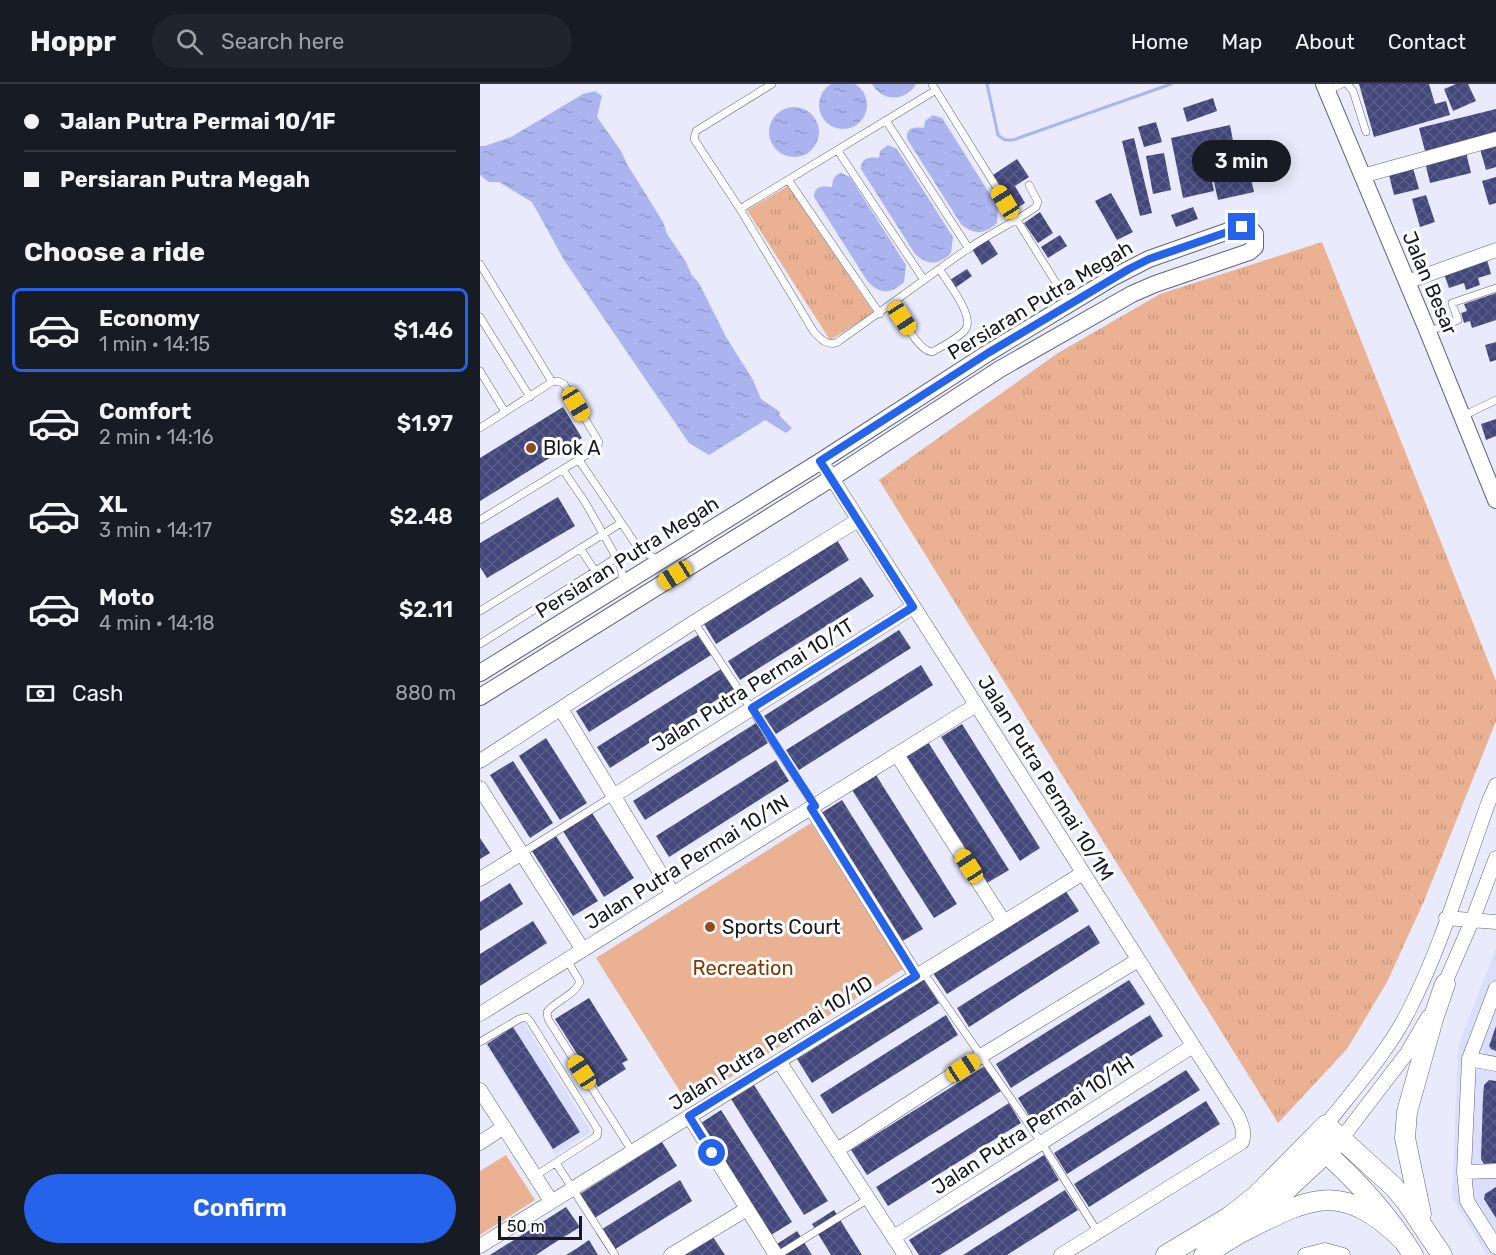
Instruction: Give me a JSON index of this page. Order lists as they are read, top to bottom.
{
  "streets": {
    "street": [
      "Jalan Besar",
      "Persiaran Putra Megah",
      "Jalan Putra Permai 10/1T",
      "Jalan Putra Permai 10/1M",
      "Jalan Putra Permai 10/1N",
      "Jalan Putra Permai 10/1D",
      "Jalan Putra Permai 10/1H"
    ]
  },
  "crossings": [
    ["Persiaran Putra Megah", "Jalan Putra Permai 10/1M"],
    ["Jalan Putra Permai 10/1T", "Jalan Putra Permai 10/1M"],
    ["Jalan Putra Permai 10/1M", "Jalan Putra Permai 10/1N"],
    ["Jalan Putra Permai 10/1M", "Jalan Putra Permai 10/1D"],
    ["Jalan Putra Permai 10/1M", "Jalan Putra Permai 10/1H"]
  ],
  "parks": ["Recreation"],
  "places": ["Blok A", "Sports Court"],
  "scale_bar": "50 m",
  "page": {
    "header": "Hoppr",
    "search": "Search here",
    "nav": [
      "Home",
      "Map",
      "About",
      "Contact"
    ],
    "banner": ["Jalan Putra Permai 10/1F", "Persiaran Putra Megah"],
    "bubble": "3 min",
    "heading": "Choose a ride",
    "list": [
      {
        "name": "Economy",
        "note": "1 min · 14:15",
        "value": "$1.46"
      },
      {
        "name": "Comfort",
        "note": "2 min · 14:16",
        "value": "$1.97"
      },
      {
        "name": "XL",
        "note": "3 min · 14:17",
        "value": "$2.48"
      },
      {
        "name": "Moto",
        "note": "4 min · 14:18",
        "value": "$2.11"
      }
    ],
    "pay": ["Cash", "880 m"],
    "buttons": "Confirm",
    "scale": "50 m"
  }
}
